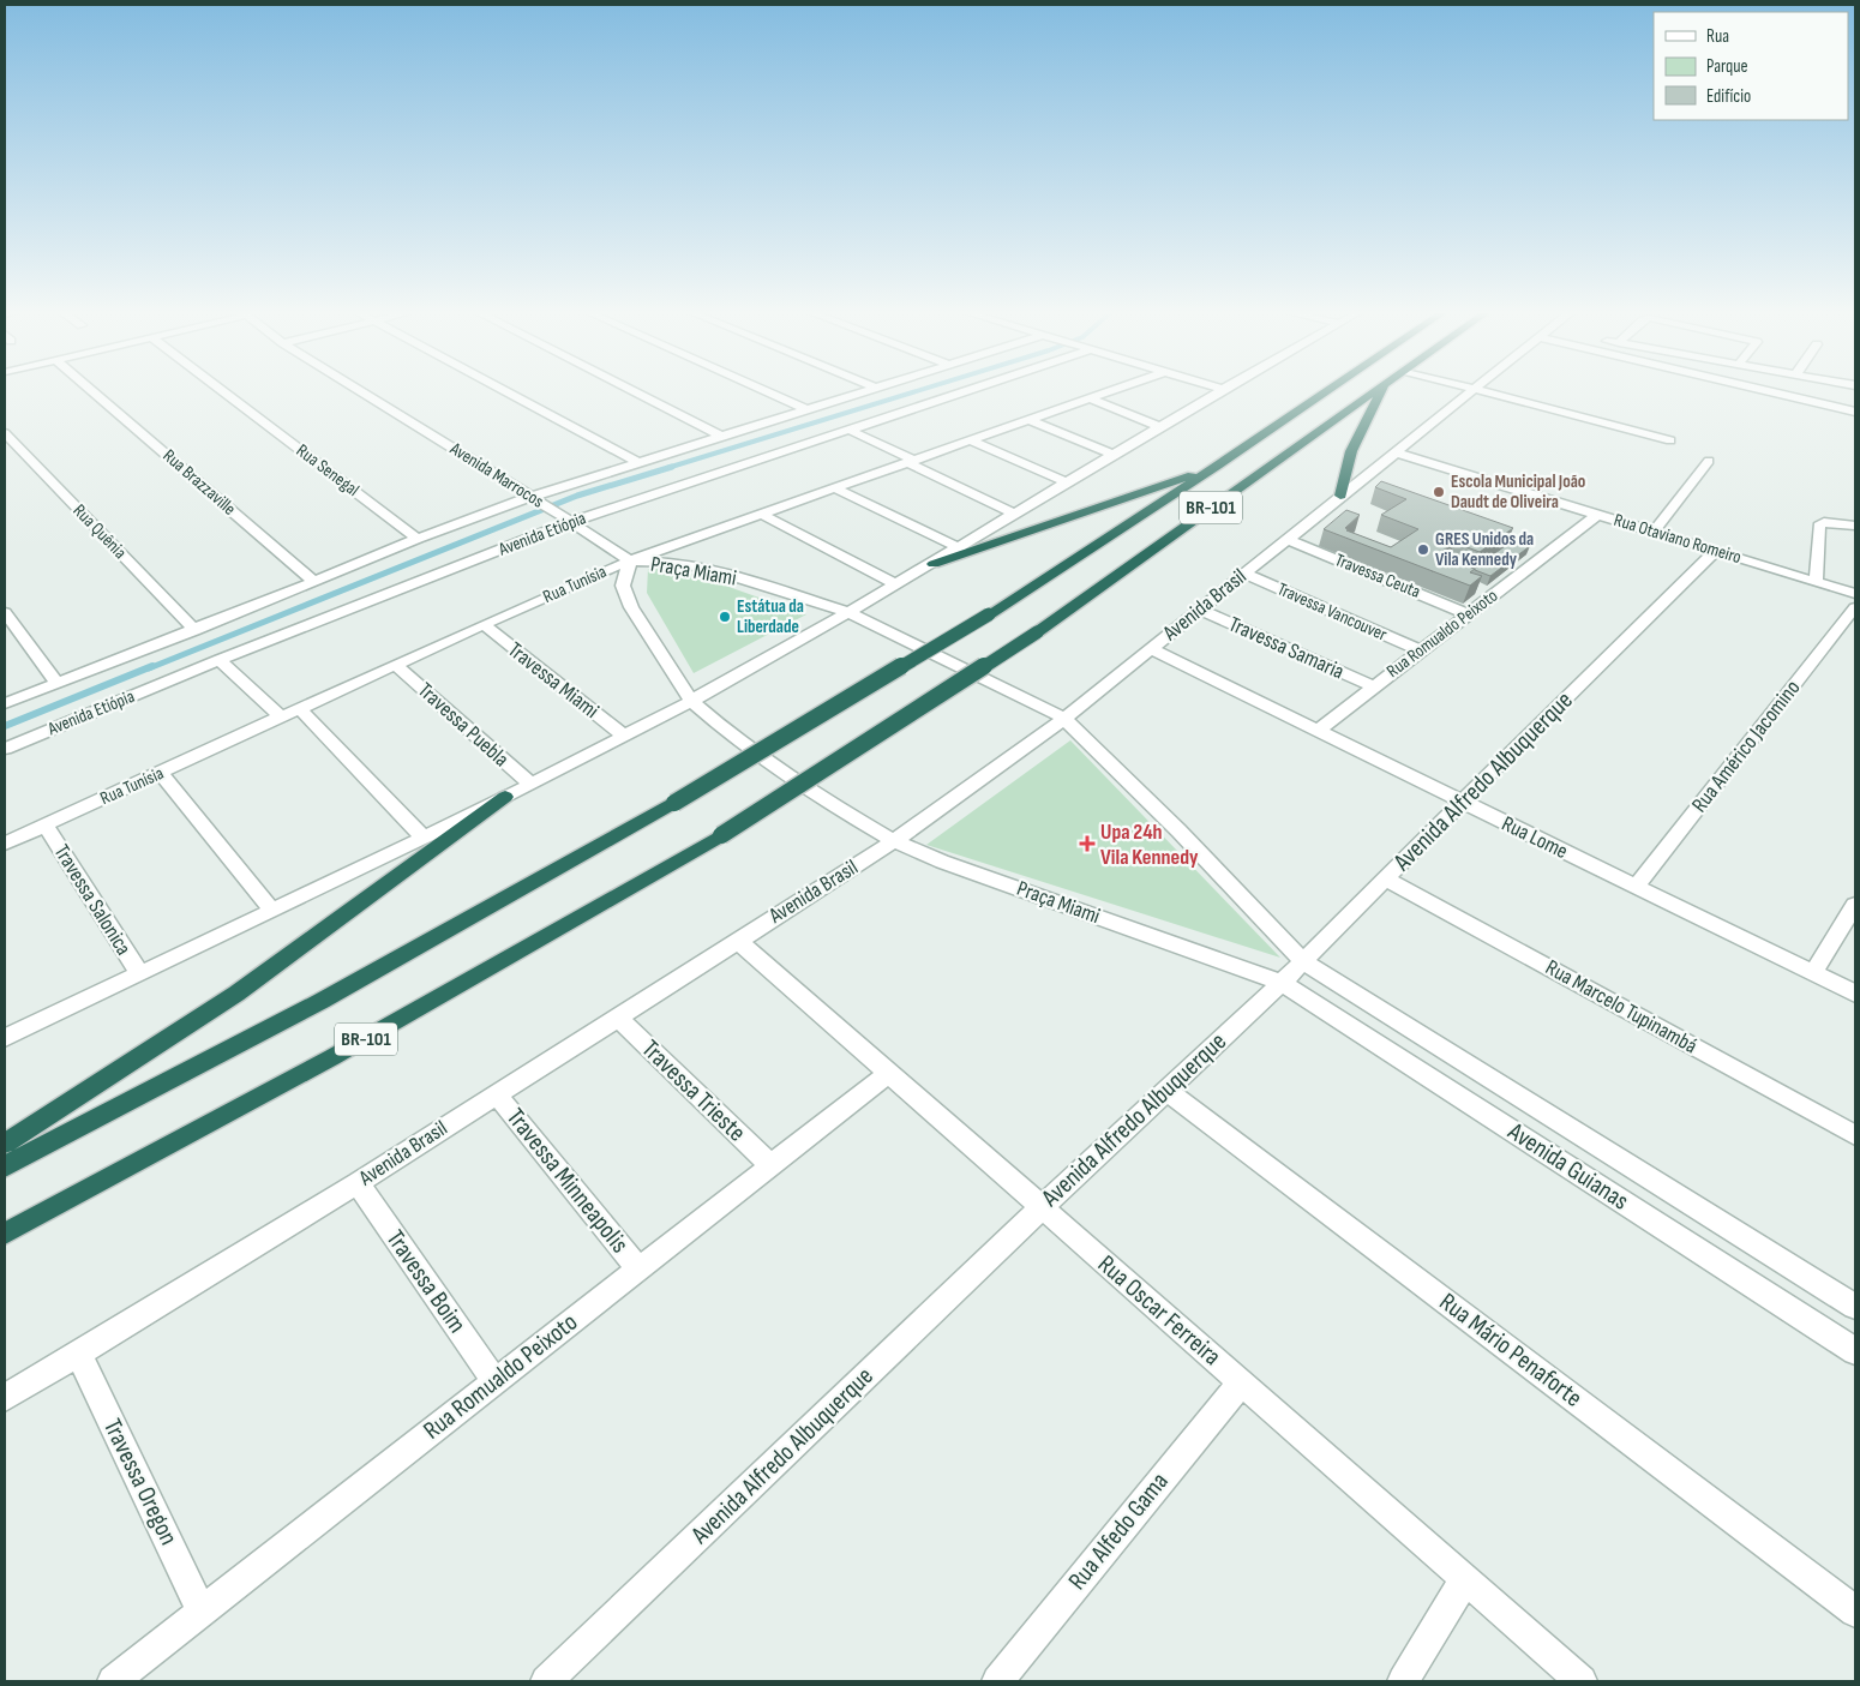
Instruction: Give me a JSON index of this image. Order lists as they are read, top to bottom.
{
  "streets": {
    "highway": ["BR-101"],
    "street": [
      "Rua Senegal",
      "Avenida Marrocos",
      "Rua Brazzaville",
      "Rua Quênia",
      "Avenida Etiópia",
      "Rua Otaviano Romeiro",
      "Praça Miami",
      "Travessa Ceuta",
      "Rua Tunísia",
      "Avenida Brasil",
      "Travessa Vancouver",
      "Rua Romualdo Peixoto",
      "Travessa Samaria",
      "Travessa Miami",
      "Travessa Puebla",
      "Rua Américo Jacomino",
      "Avenida Alfredo Albuquerque",
      "Rua Lome",
      "Travessa Salonica",
      "Rua Marcelo Tupinambá",
      "Travessa Trieste",
      "Avenida Guianas",
      "Travessa Minneapolis",
      "Travessa Boim",
      "Rua Oscar Ferreira",
      "Rua Mário Penaforte",
      "Travessa Oregon",
      "Rua Alfedo Gama"
    ]
  },
  "crossings": [
    ["Rua Senegal", "Avenida Etiópia"],
    ["Avenida Marrocos", "Avenida Etiópia"],
    ["Avenida Marrocos", "Praça Miami"],
    ["Avenida Marrocos", "Rua Tunísia"],
    ["Rua Brazzaville", "Avenida Etiópia"],
    ["Rua Quênia", "Avenida Etiópia"],
    ["Rua Otaviano Romeiro", "Avenida Brasil"],
    ["Rua Otaviano Romeiro", "Rua Romualdo Peixoto"],
    ["Rua Otaviano Romeiro", "Avenida Alfredo Albuquerque"],
    ["Praça Miami", "Rua Tunísia"],
    ["Praça Miami", "Avenida Brasil"],
    ["Praça Miami", "Avenida Alfredo Albuquerque"],
    ["Praça Miami", "Avenida Guianas"],
    ["Travessa Ceuta", "Avenida Brasil"],
    ["Travessa Ceuta", "Rua Romualdo Peixoto"],
    ["Rua Tunísia", "Travessa Miami"],
    ["Rua Tunísia", "Travessa Puebla"],
    ["Rua Tunísia", "Travessa Salonica"],
    ["Avenida Brasil", "Travessa Vancouver"],
    ["Avenida Brasil", "Travessa Samaria"],
    ["Avenida Brasil", "Rua Lome"],
    ["Avenida Brasil", "Travessa Trieste"],
    ["Avenida Brasil", "Travessa Minneapolis"],
    ["Avenida Brasil", "Travessa Boim"],
    ["Avenida Brasil", "Rua Oscar Ferreira"],
    ["Avenida Brasil", "Travessa Oregon"],
    ["Travessa Vancouver", "Rua Romualdo Peixoto"],
    ["Rua Romualdo Peixoto", "Travessa Samaria"],
    ["Rua Romualdo Peixoto", "Rua Lome"],
    ["Rua Romualdo Peixoto", "Travessa Trieste"],
    ["Rua Romualdo Peixoto", "Travessa Minneapolis"],
    ["Rua Romualdo Peixoto", "Travessa Boim"],
    ["Rua Romualdo Peixoto", "Rua Oscar Ferreira"],
    ["Rua Romualdo Peixoto", "Travessa Oregon"],
    ["Rua Américo Jacomino", "Rua Lome"],
    ["Avenida Alfredo Albuquerque", "Rua Lome"],
    ["Avenida Alfredo Albuquerque", "Rua Marcelo Tupinambá"],
    ["Avenida Alfredo Albuquerque", "Avenida Guianas"],
    ["Avenida Alfredo Albuquerque", "Rua Oscar Ferreira"],
    ["Avenida Alfredo Albuquerque", "Rua Mário Penaforte"],
    ["Rua Oscar Ferreira", "Rua Alfedo Gama"]
  ],
  "places": {
    "other": ["Escola Municipal João Daudt de Oliveira", "GRES Unidos da Vila Kennedy", "Estátua da Liberdade"],
    "health": ["Upa 24h Vila Kennedy"]
  },
  "legend": ["Rua", "Parque", "Edifício"]
}
